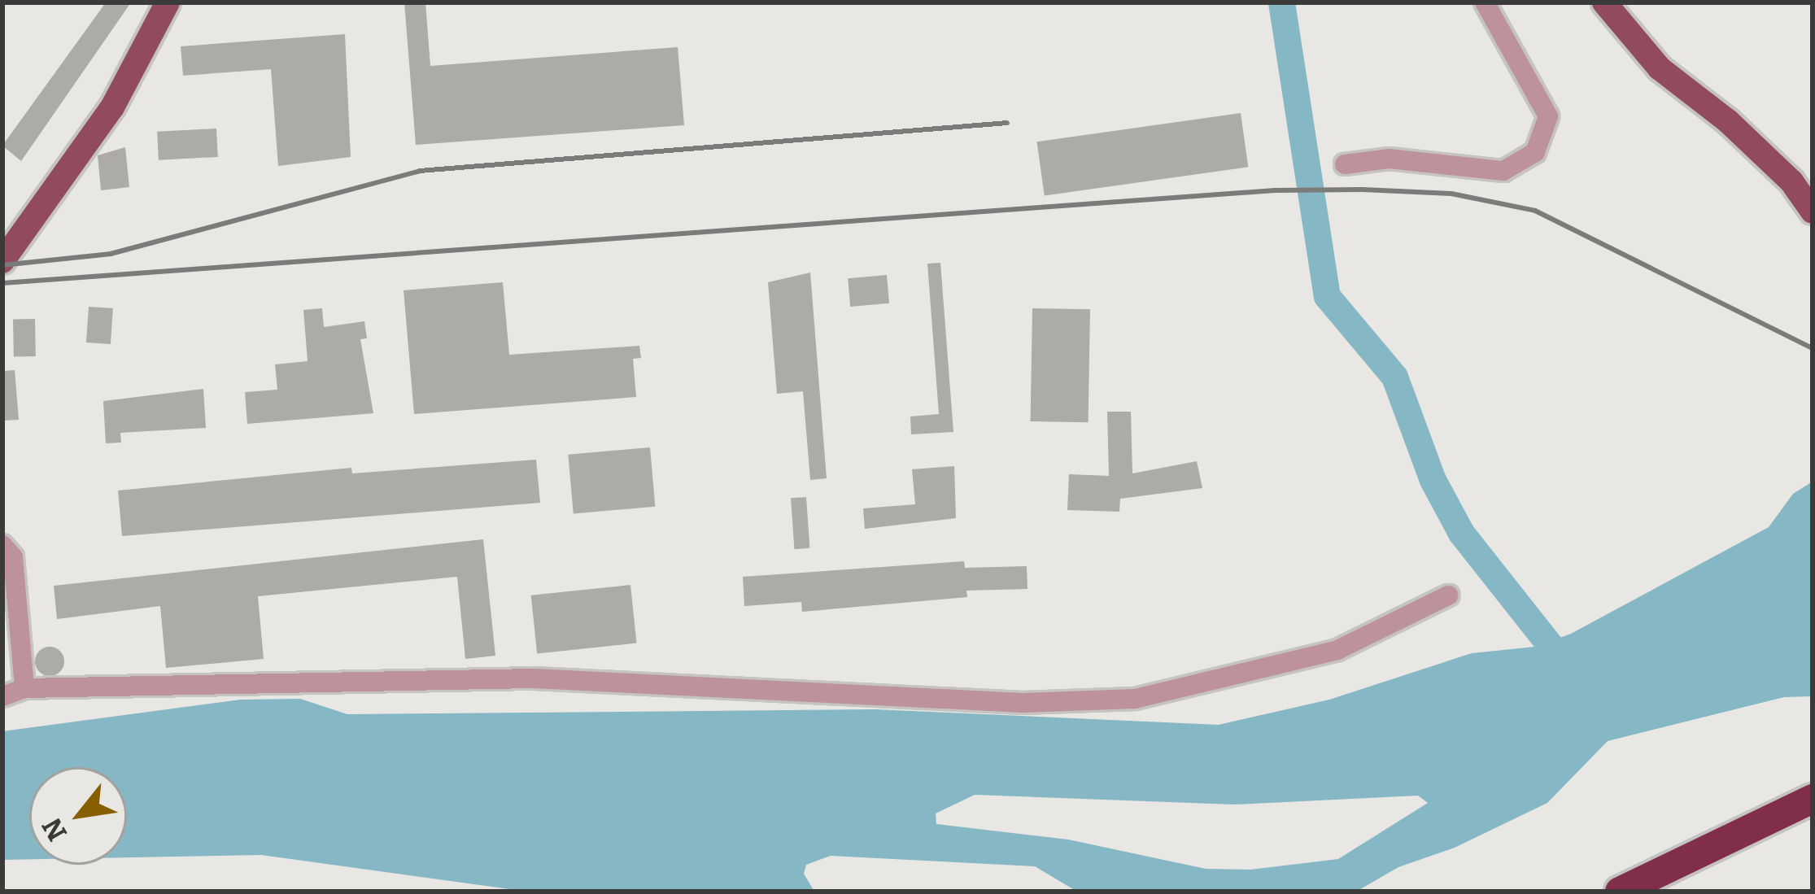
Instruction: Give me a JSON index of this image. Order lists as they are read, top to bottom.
{
  "north": "bottom left"
}
